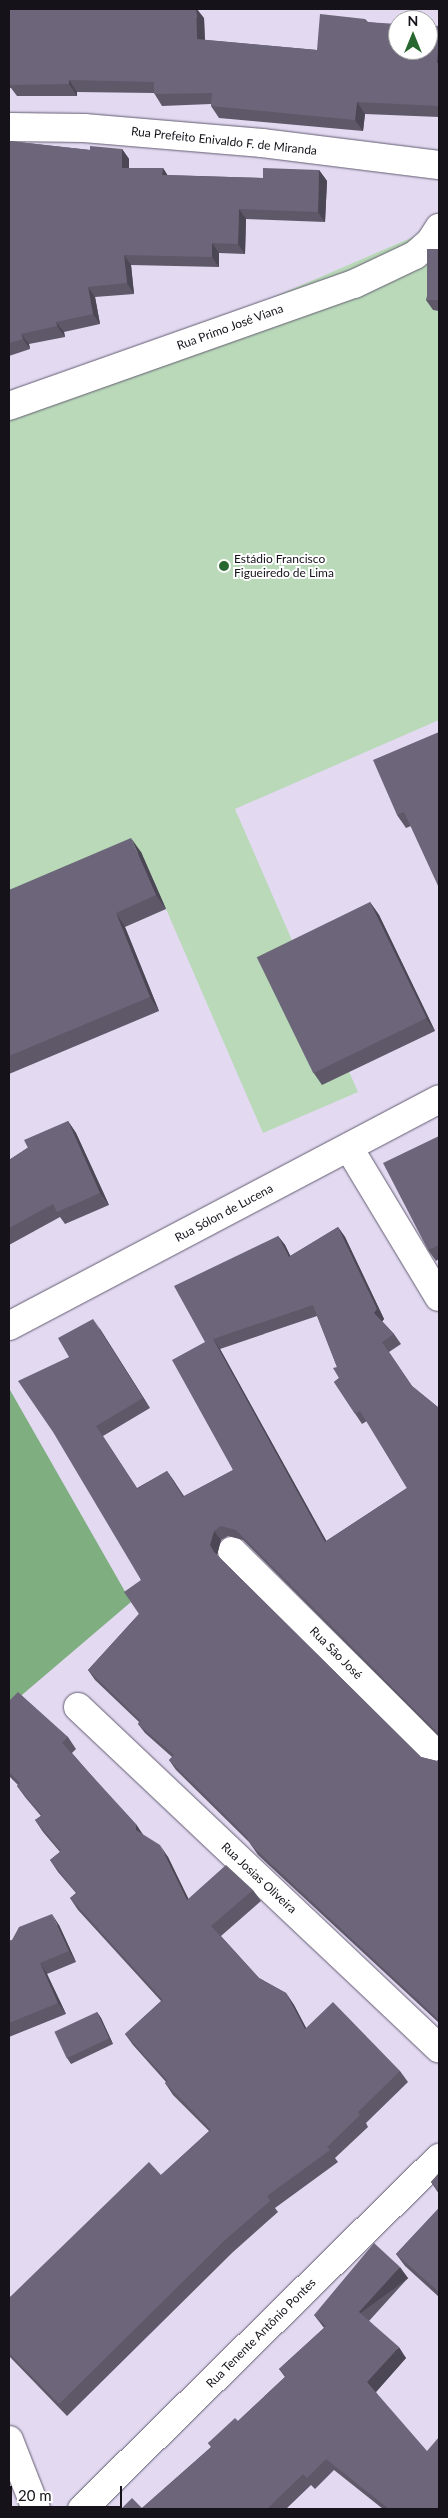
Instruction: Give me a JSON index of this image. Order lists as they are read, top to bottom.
{
  "streets": {
    "street": [
      "Rua Prefeito Enivaldo F. de Miranda",
      "Rua Primo José Viana",
      "Rua Sólon de Lucena",
      "Rua São José",
      "Rua Josias Oliveira",
      "Rua Tenente Antônio Pontes"
    ]
  },
  "places": ["Estádio Francisco Figueiredo de Lima"],
  "scale_bar": "20 m",
  "north": "top"
}
